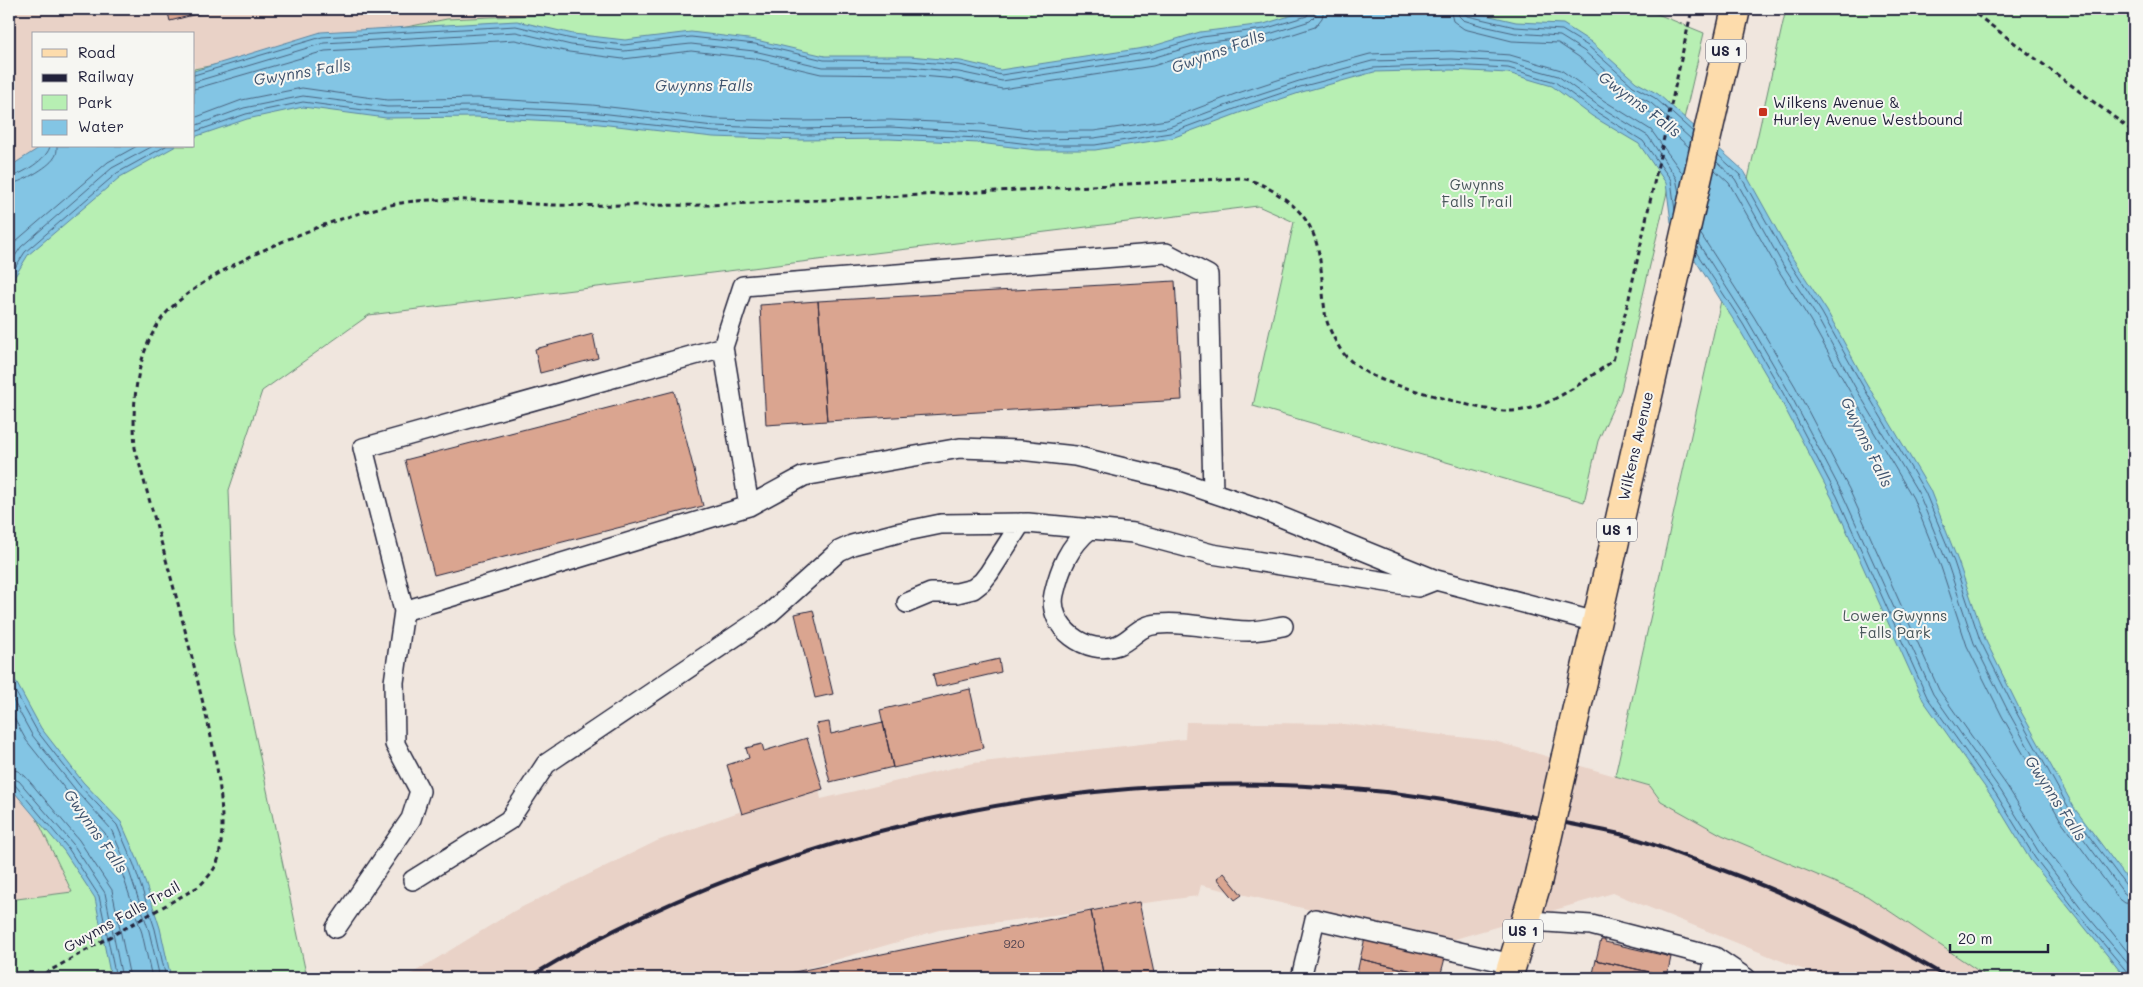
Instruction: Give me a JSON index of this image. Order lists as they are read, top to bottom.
{
  "streets": {
    "main road": ["US 1", "Wilkens Avenue"],
    "path": ["Gwynns Falls Trail"]
  },
  "water": ["Gwynns Falls"],
  "parks": ["Gwynns Falls Trail", "Lower Gwynns Falls Park"],
  "places": {
    "transit": ["Wilkens Avenue & Hurley Avenue Westbound"]
  },
  "house_numbers": ["920"],
  "legend": [
    "Road",
    "Railway",
    "Park",
    "Water"
  ],
  "scale_bar": "20 m"
}
